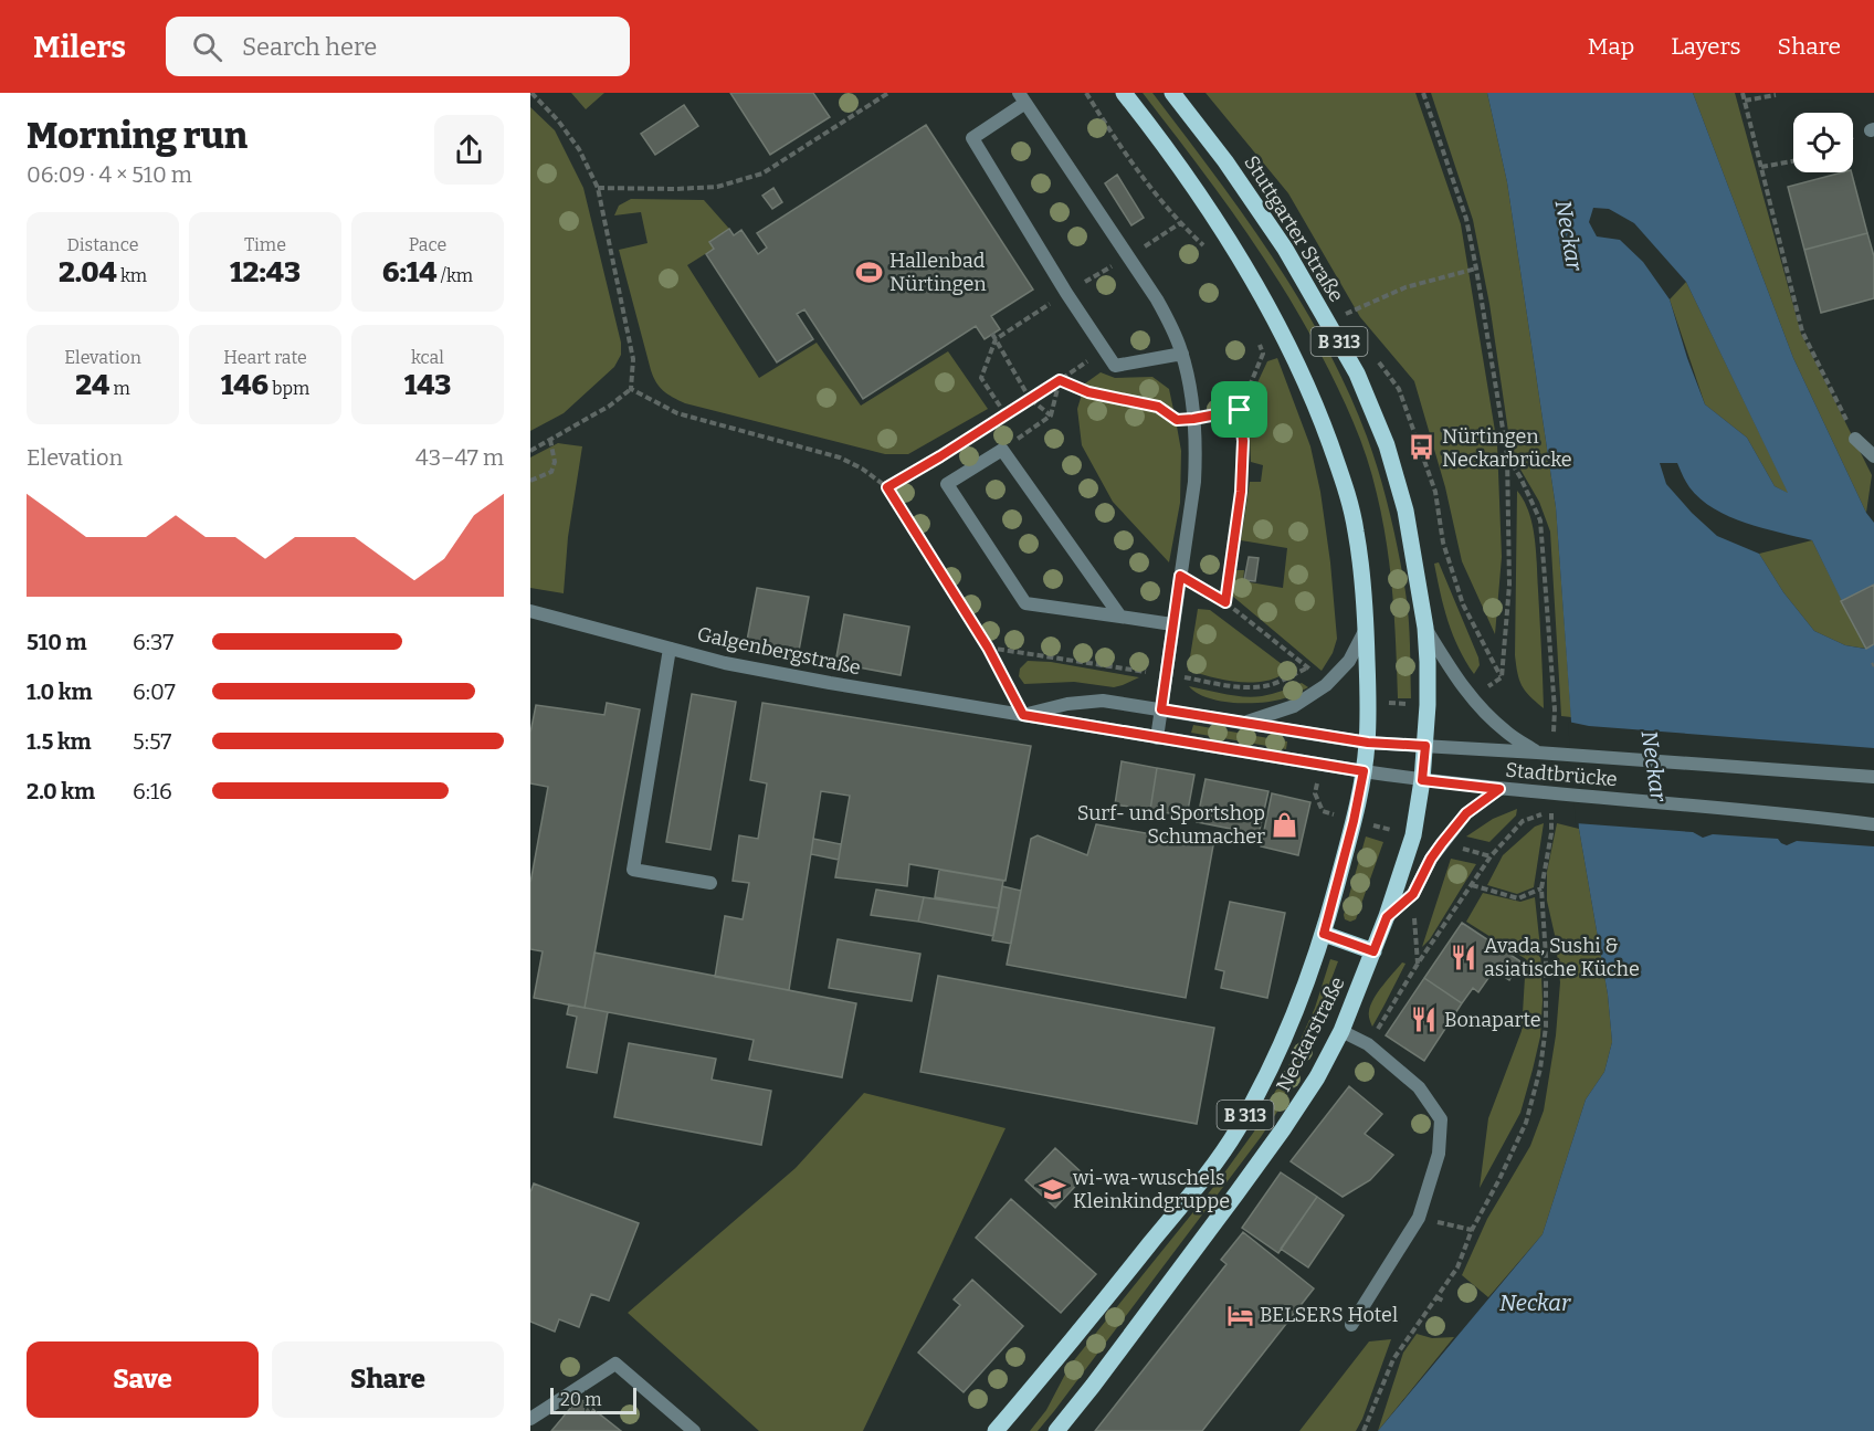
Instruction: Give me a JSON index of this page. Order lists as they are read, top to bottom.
{
  "streets": {
    "main road": ["Stuttgarter Straße", "B 313", "Neckarstraße"],
    "street": ["Galgenbergstraße", "Stadtbrücke"]
  },
  "crossings": [
    ["Stuttgarter Straße", "Stadtbrücke"],
    ["Stuttgarter Straße", "Neckarstraße"],
    ["B 313", "Galgenbergstraße"],
    ["B 313", "Stadtbrücke"],
    ["B 313", "Neckarstraße"],
    ["Galgenbergstraße", "Stadtbrücke"],
    ["Galgenbergstraße", "Neckarstraße"],
    ["Stadtbrücke", "Neckarstraße"]
  ],
  "water": ["Neckar"],
  "places": {
    "sports": ["Hallenbad Nürtingen"],
    "bus stop": ["Nürtingen Neckarbrücke"],
    "shop": ["Surf- und Sportshop Schumacher"],
    "restaurant": ["Avada, Sushi & asiatische Küche", "Bonaparte"],
    "school or university": ["wi-wa-wuschels Kleinkindgruppe"],
    "hotel": ["BELSERS Hotel"]
  },
  "scale_bar": "20 m",
  "page": {
    "header": "Milers",
    "search": "Search here",
    "nav": ["Map", "Layers", "Share"],
    "heading": ["Morning run", "06:09 · 4 × 510 m"],
    "stats": [
      ["Distance", "2.04 km"],
      ["Time", "12:43"],
      ["Pace", "6:14 /km"],
      ["Elevation", "24 m"],
      ["Heart rate", "146 bpm"],
      ["kcal", "143"]
    ],
    "chart": ["Elevation", "43–47 m"],
    "list": [
      {
        "name": "510 m",
        "note": "6:37"
      },
      {
        "name": "1.0 km",
        "note": "6:07"
      },
      {
        "name": "1.5 km",
        "note": "5:57"
      },
      {
        "name": "2.0 km",
        "note": "6:16"
      }
    ],
    "buttons": ["Save", "Share"],
    "scale": "20 m"
  }
}
